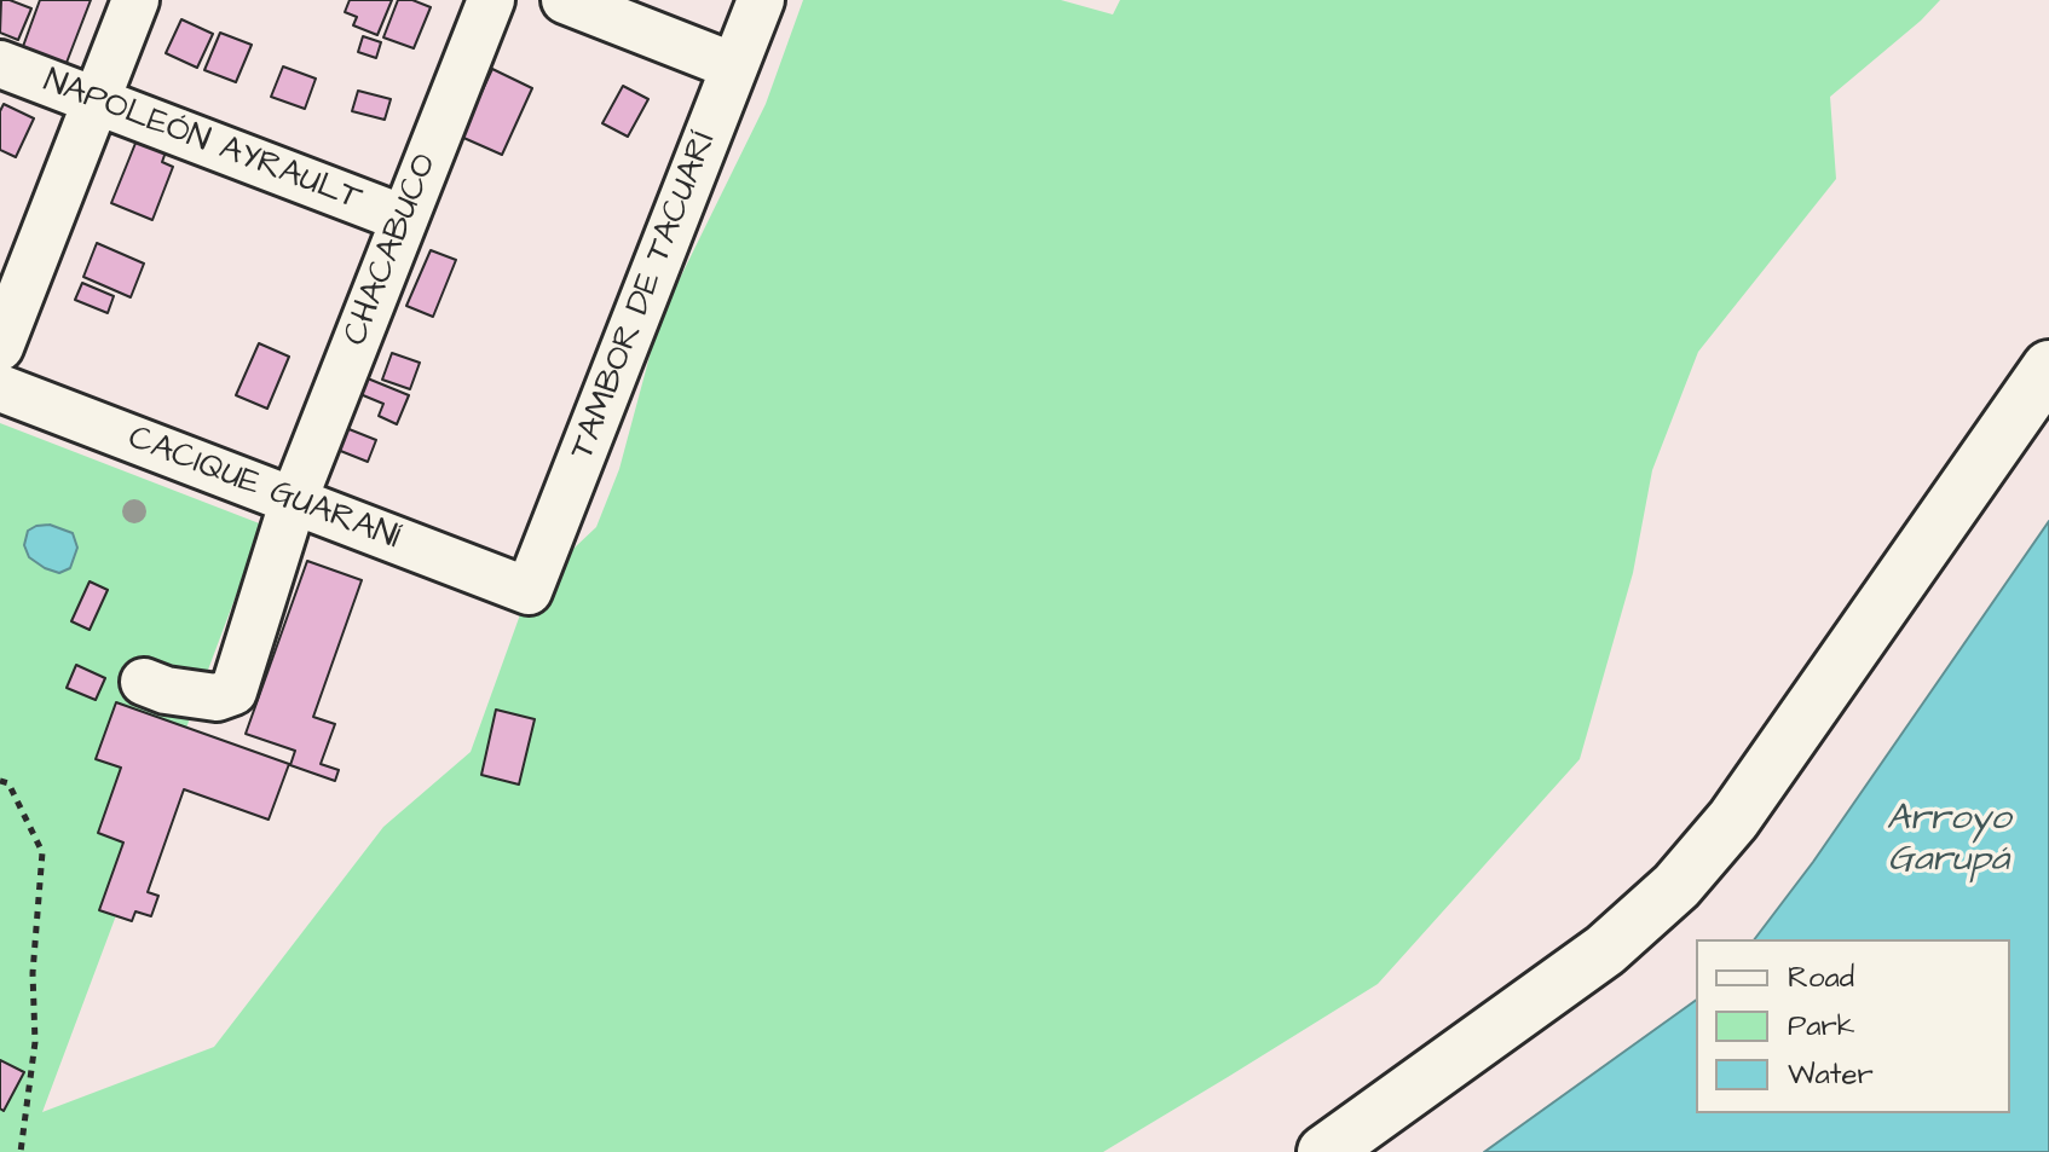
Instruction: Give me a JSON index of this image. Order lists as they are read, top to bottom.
{
  "streets": {
    "street": [
      "NAPOLEÓN AYRAULT",
      "CHACABUCO",
      "TAMBOR DE TACUARÍ",
      "CACIQUE GUARANÍ"
    ]
  },
  "crossings": [
    ["NAPOLEÓN AYRAULT", "CHACABUCO"],
    ["CHACABUCO", "CACIQUE GUARANÍ"],
    ["TAMBOR DE TACUARÍ", "CACIQUE GUARANÍ"]
  ],
  "water": ["Arroyo Garupá"],
  "legend": ["Road", "Park", "Water"]
}
